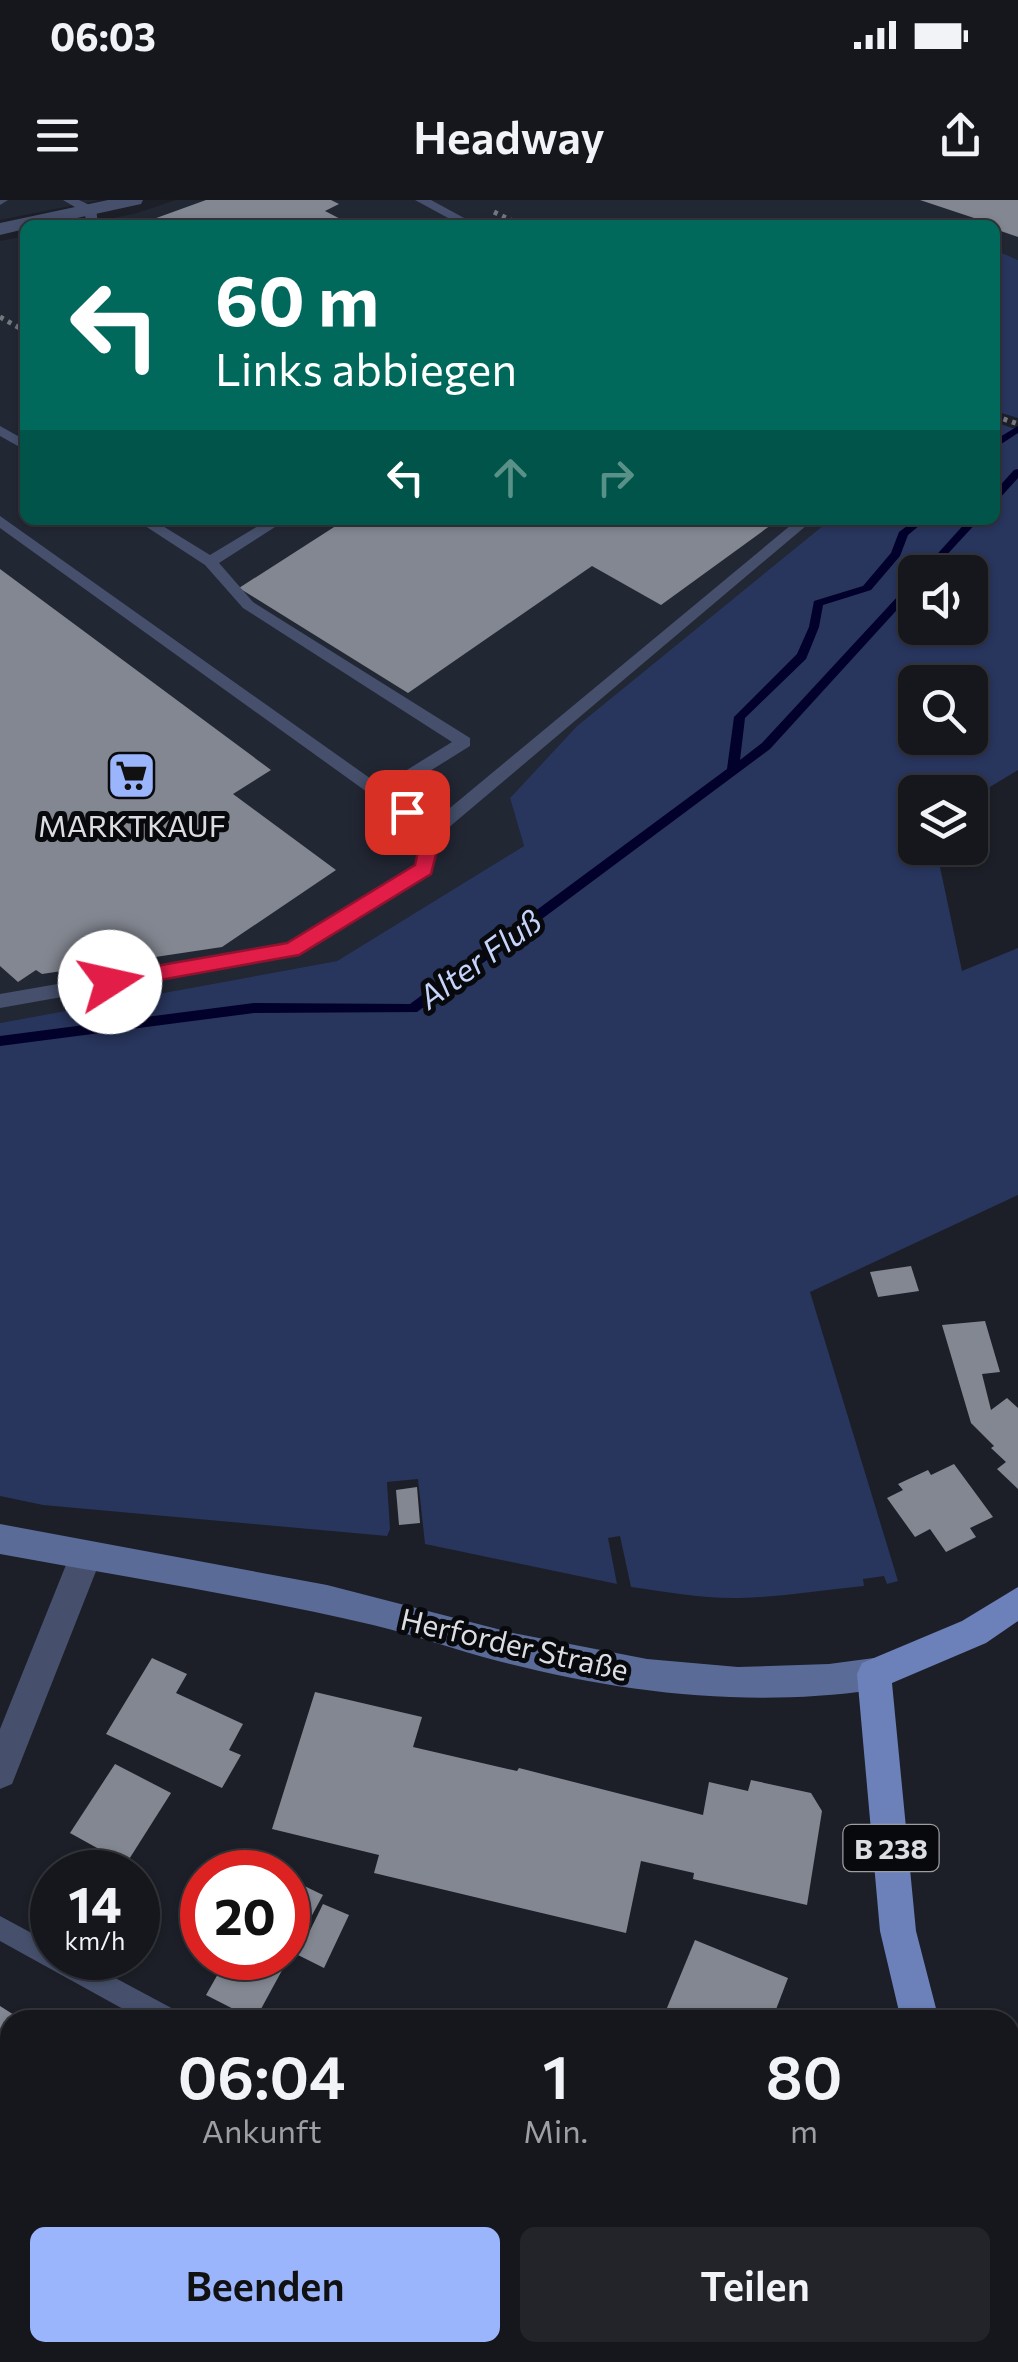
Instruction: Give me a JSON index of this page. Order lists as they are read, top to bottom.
{
  "streets": {
    "main road": ["Herforder Straße", "B 238"]
  },
  "crossings": [
    ["Herforder Straße", "B 238"]
  ],
  "water": ["Alter Fluß"],
  "places": {
    "supermarket": ["MARKTKAUF"]
  },
  "page": {
    "status": "06:03",
    "header": "Headway",
    "turn": ["60 m", "Links abbiegen"],
    "speed": "14 km/h",
    "limit": "20",
    "eta": [
      "06:04",
      "Ankunft",
      "1",
      "Min.",
      "80",
      "m"
    ],
    "buttons": ["Beenden", "Teilen"]
  }
}
